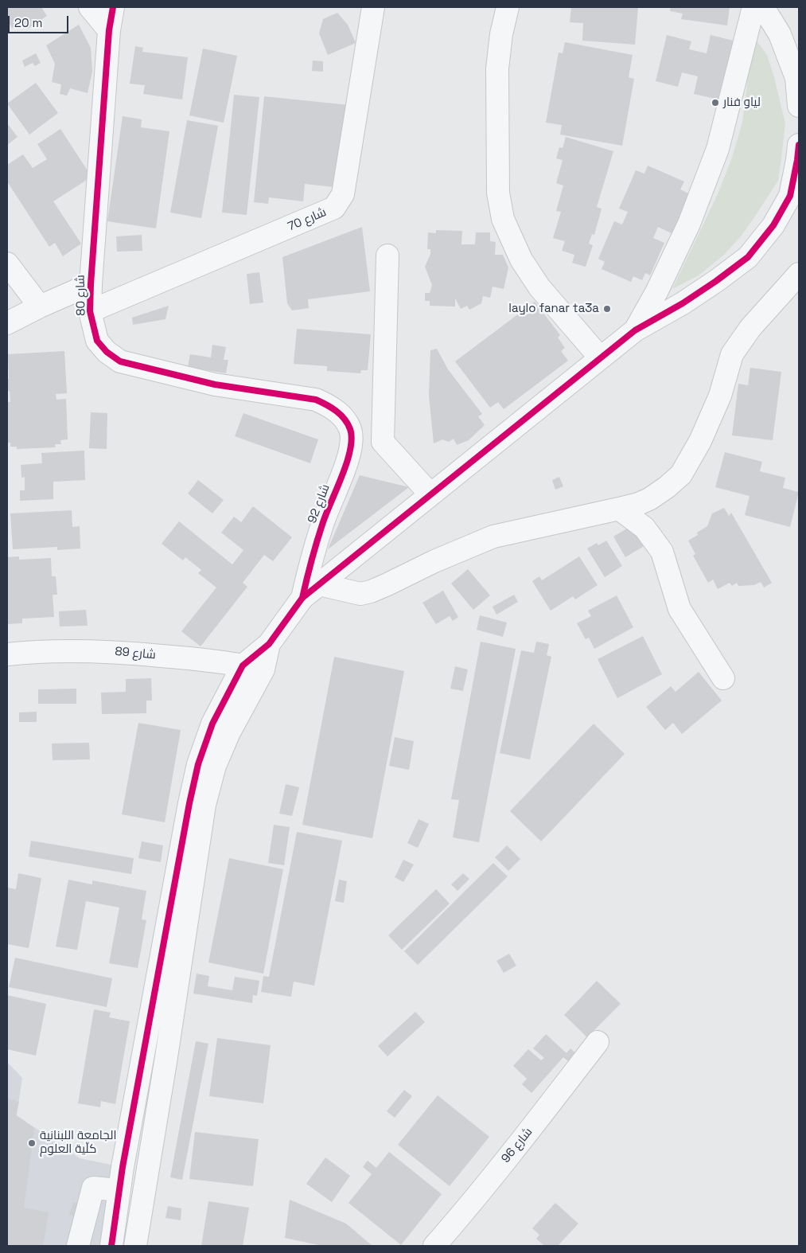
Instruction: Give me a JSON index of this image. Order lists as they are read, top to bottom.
{
  "streets": {
    "street": [
      "شارع 70",
      "شارع 80",
      "شارع 92",
      "شارع 89",
      "شارع 96"
    ]
  },
  "crossings": [
    ["شارع 70", "شارع 80"],
    ["شارع 80", "شارع 92"]
  ],
  "places": ["لياو فنار", "laylo fanar ta3a", "الجامعة اللبنانية كلّية العلوم"],
  "scale_bar": "20 m"
}
